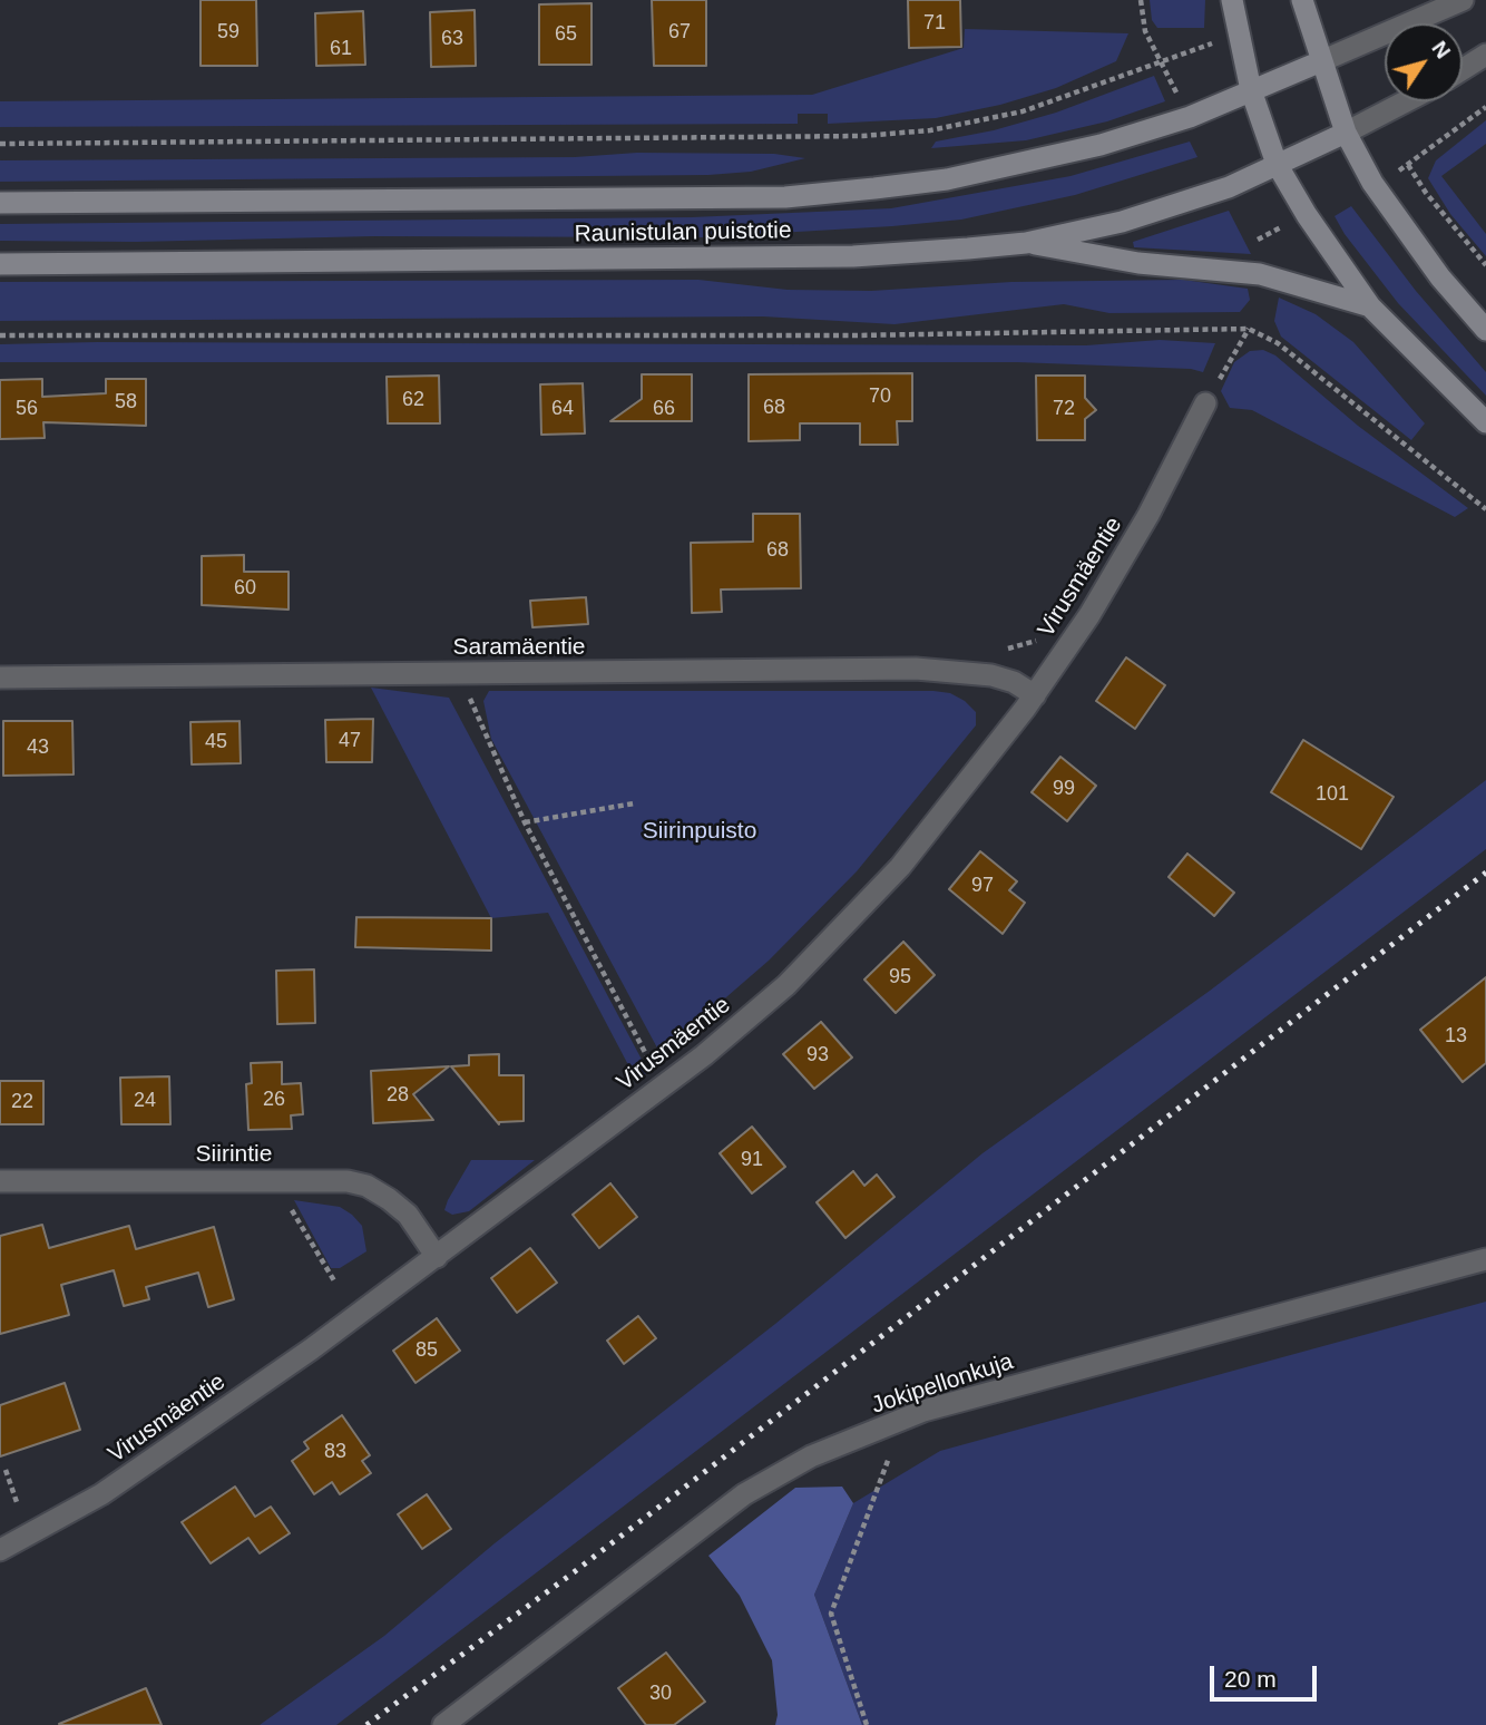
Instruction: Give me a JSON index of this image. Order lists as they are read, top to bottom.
{
  "streets": {
    "main road": ["Raunistulan puistotie"],
    "street": [
      "Virusmäentie",
      "Saramäentie",
      "Siirintie",
      "Jokipellonkuja"
    ]
  },
  "crossings": [
    ["Virusmäentie", "Saramäentie"],
    ["Virusmäentie", "Siirintie"]
  ],
  "parks": ["Siirinpuisto"],
  "house_numbers": [
    "71",
    "59",
    "67",
    "65",
    "63",
    "61",
    "70",
    "62",
    "58",
    "68",
    "56",
    "64",
    "66",
    "72",
    "68",
    "60",
    "47",
    "45",
    "43",
    "99",
    "101",
    "97",
    "95",
    "13",
    "93",
    "28",
    "26",
    "24",
    "22",
    "91",
    "85",
    "83",
    "30"
  ],
  "scale_bar": "20 m",
  "north": "top right"
}
